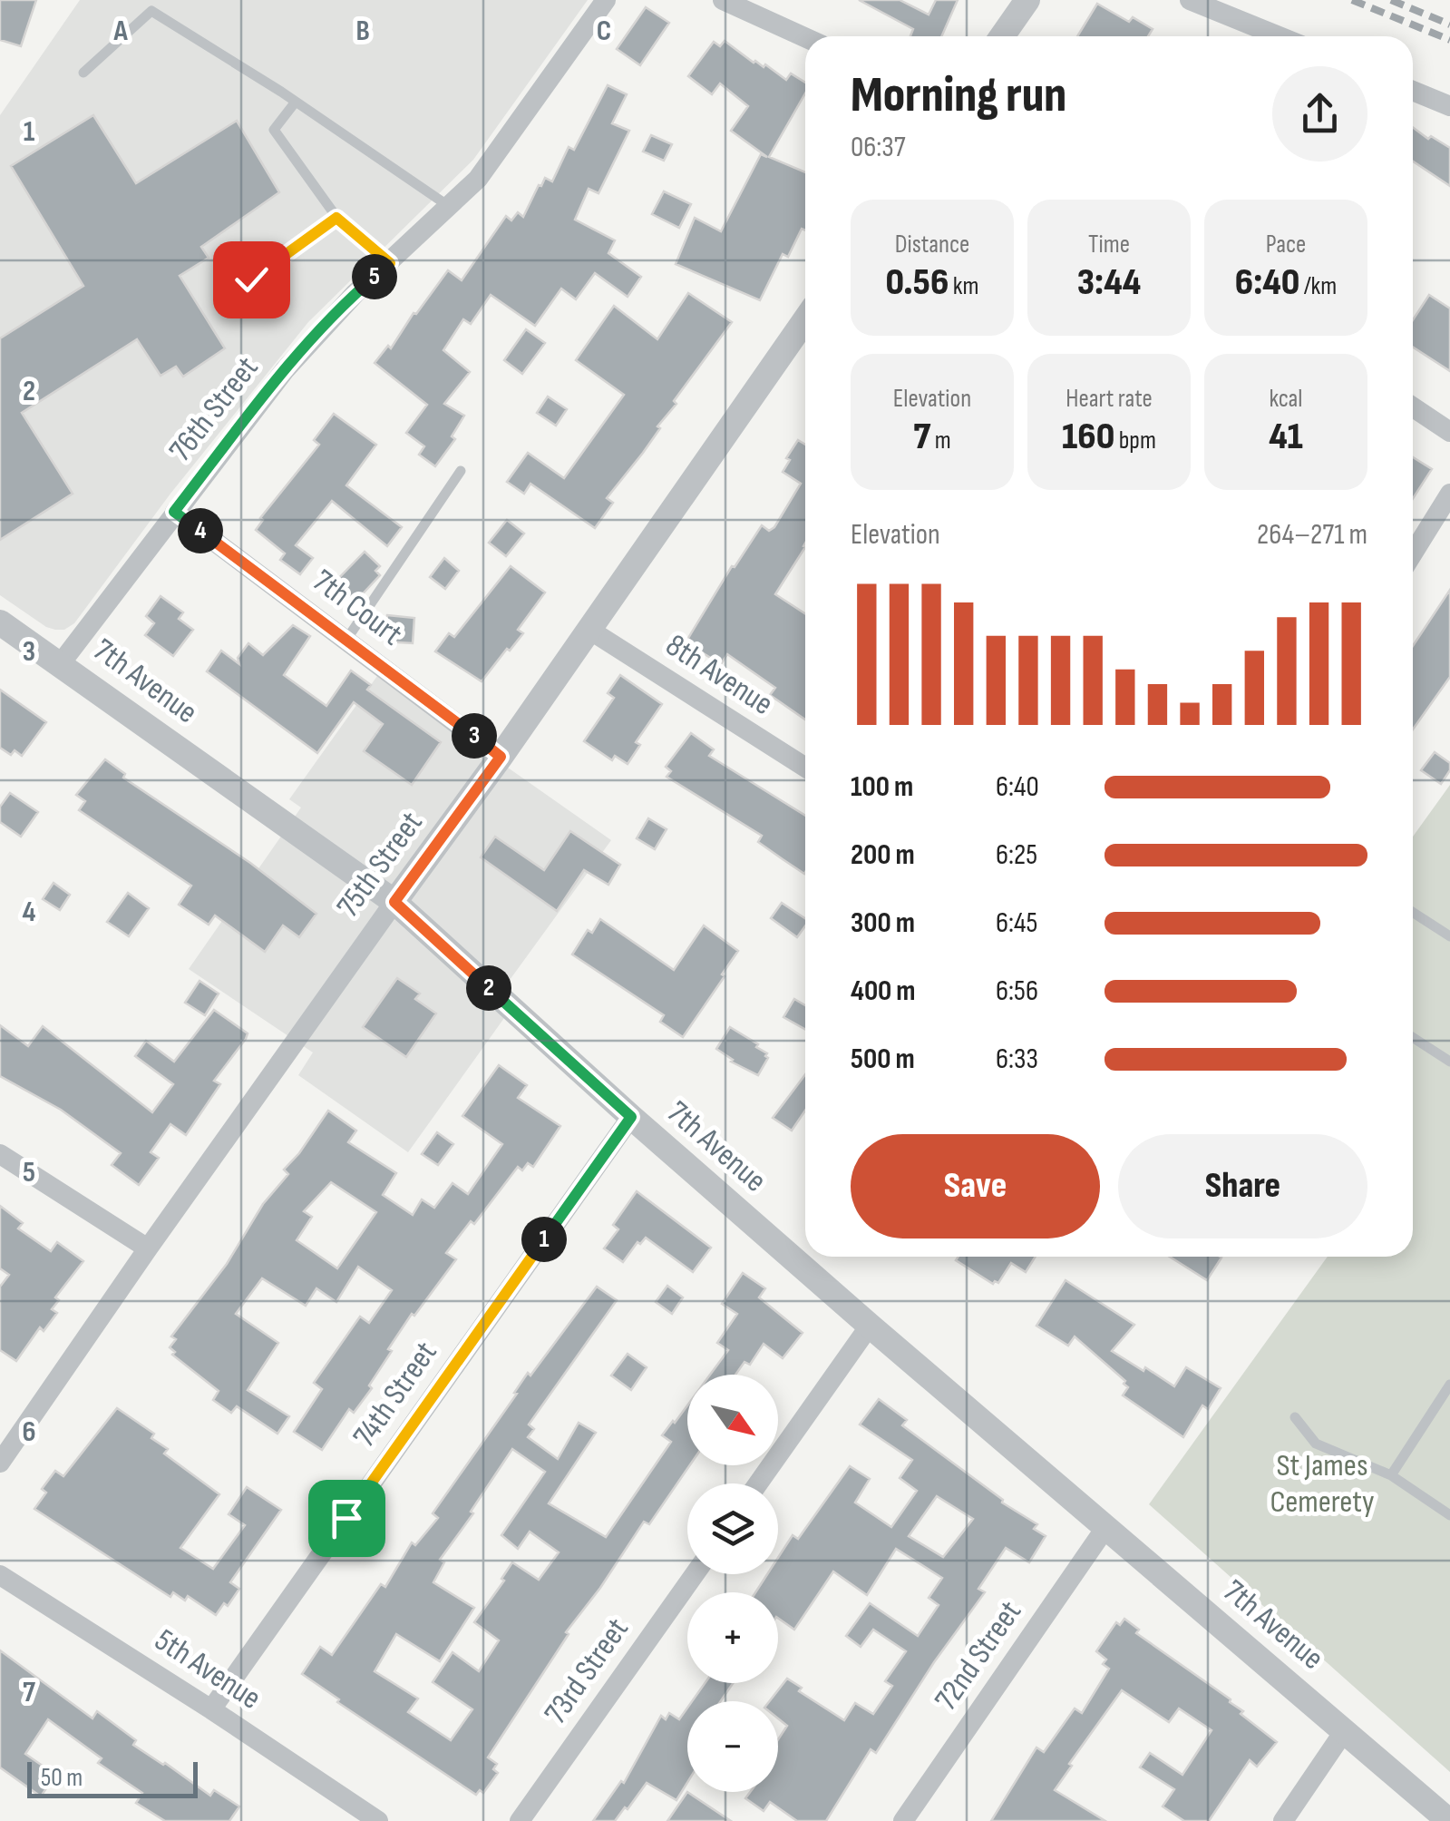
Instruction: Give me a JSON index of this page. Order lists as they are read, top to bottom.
{
  "streets": {
    "street": [
      "76th Street",
      "7th Court",
      "8th Avenue",
      "7th Avenue",
      "75th Street",
      "74th Street",
      "72nd Street",
      "5th Avenue",
      "73rd Street"
    ]
  },
  "crossings": [
    ["76th Street", "7th Court"],
    ["76th Street", "7th Avenue"],
    ["7th Court", "75th Street"],
    ["8th Avenue", "75th Street"],
    ["7th Avenue", "75th Street"],
    ["7th Avenue", "74th Street"],
    ["7th Avenue", "72nd Street"],
    ["74th Street", "5th Avenue"]
  ],
  "parks": ["St James Cemerety"],
  "scale_bar": "50 m",
  "north": "bottom right",
  "page": {
    "heading": ["Morning run", "06:37"],
    "stats": [
      ["Distance", "0.56 km"],
      ["Time", "3:44"],
      ["Pace", "6:40 /km"],
      ["Elevation", "7 m"],
      ["Heart rate", "160 bpm"],
      ["kcal", "41"]
    ],
    "pins": [
      "5",
      "4",
      "3",
      "2",
      "1"
    ],
    "chart": ["Elevation", "264–271 m"],
    "list": [
      {
        "name": "100 m",
        "note": "6:40"
      },
      {
        "name": "200 m",
        "note": "6:25"
      },
      {
        "name": "300 m",
        "note": "6:45"
      },
      {
        "name": "400 m",
        "note": "6:56"
      },
      {
        "name": "500 m",
        "note": "6:33"
      }
    ],
    "buttons": ["Save", "Share"],
    "map_buttons": ["+", "−"],
    "scale": "50 m"
  },
  "grid": {
    "columns": ["A", "B", "C"],
    "rows": [
      "1",
      "2",
      "3",
      "4",
      "5",
      "6",
      "7"
    ]
  }
}
